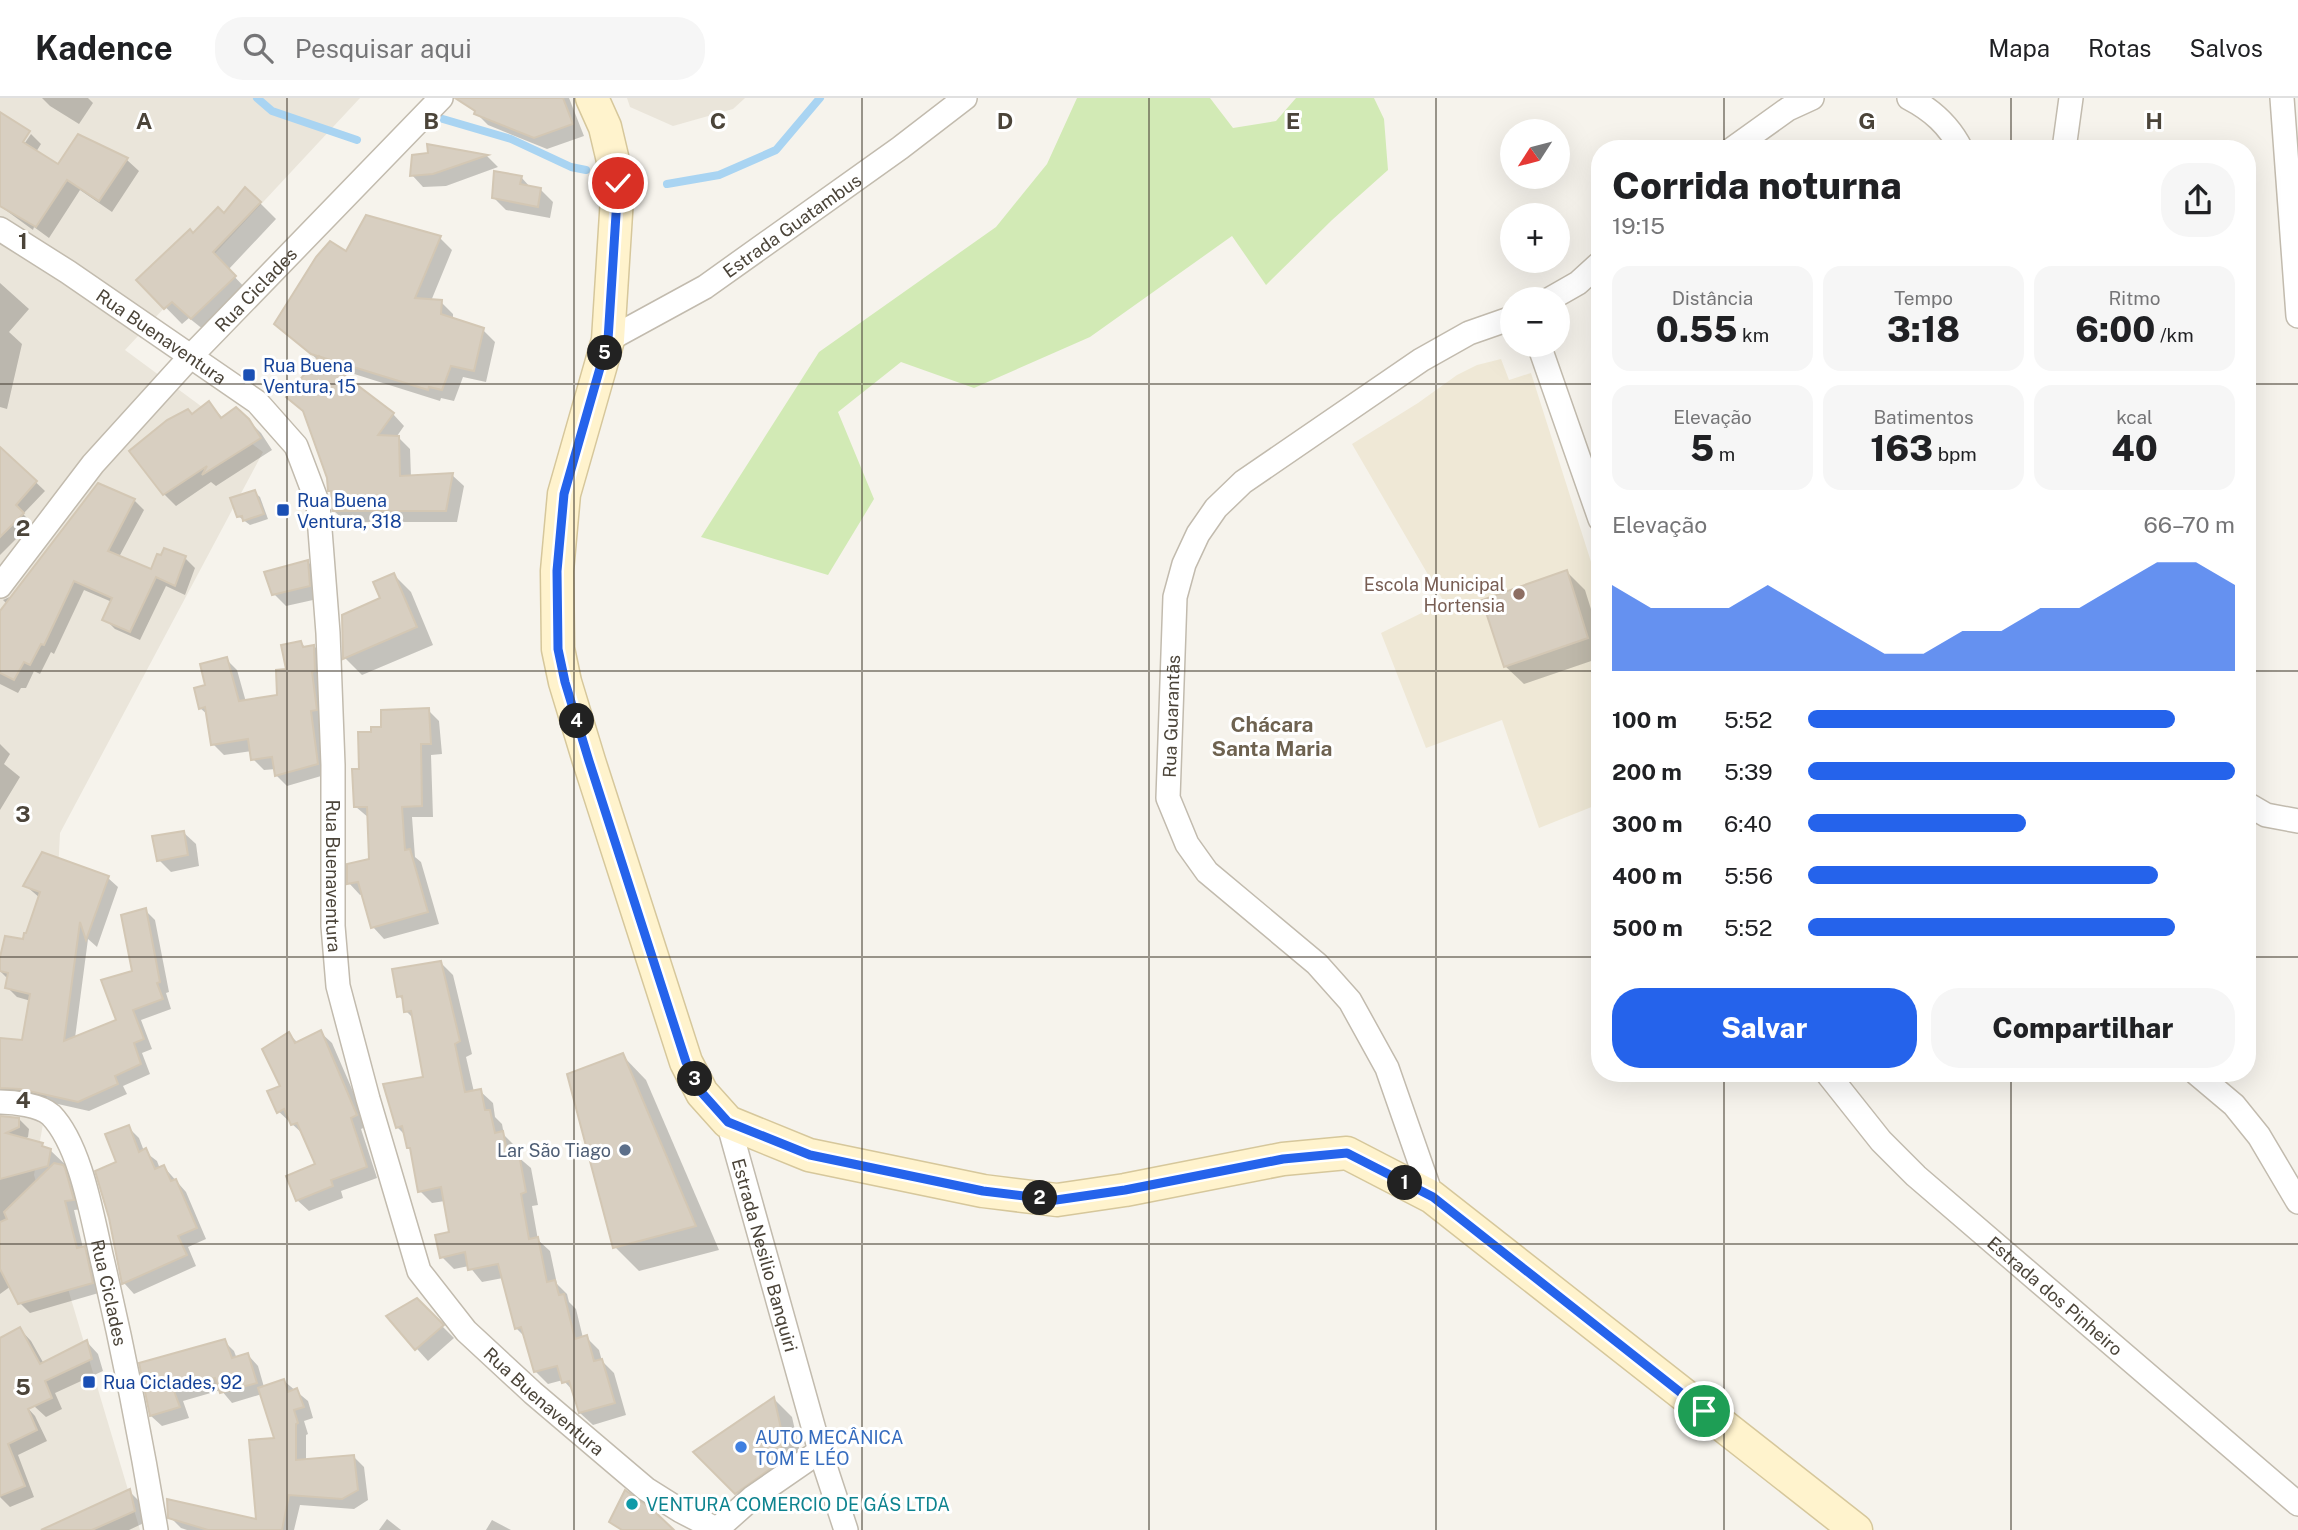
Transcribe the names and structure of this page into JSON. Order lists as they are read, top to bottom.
{
  "streets": {
    "street": [
      "Estrada Guatambus",
      "Rua Ciclades",
      "Rua Buenaventura",
      "Rua Guarantãs",
      "Estrada Nesilio Banquiri",
      "Estrada dos Pinheiro"
    ]
  },
  "crossings": [
    ["Estrada Guatambus", "Estrada Nesilio Banquiri"],
    ["Rua Ciclades", "Rua Buenaventura"]
  ],
  "districts": ["Chácara Santa Maria"],
  "places": {
    "transit": ["Rua Buena Ventura, 15", "Rua Buena Ventura, 318", "Rua Ciclades, 92"],
    "other": [
      "Escola Municipal Hortensia",
      "Lar São Tiago",
      "AUTO MECÂNICA TOM E LÉO",
      "VENTURA COMERCIO DE GÁS LTDA"
    ]
  },
  "north": "bottom left",
  "page": {
    "header": "Kadence",
    "search": "Pesquisar aqui",
    "nav": ["Mapa", "Rotas", "Salvos"],
    "map_buttons": ["+", "−"],
    "heading": ["Corrida noturna", "19:15"],
    "stats": [
      ["Distância", "0.55 km"],
      ["Tempo", "3:18"],
      ["Ritmo", "6:00 /km"],
      ["Elevação", "5 m"],
      ["Batimentos", "163 bpm"],
      ["kcal", "40"]
    ],
    "pins": [
      "5",
      "4",
      "3",
      "1",
      "2"
    ],
    "chart": ["Elevação", "66–70 m"],
    "list": [
      {
        "name": "100 m",
        "note": "5:52"
      },
      {
        "name": "200 m",
        "note": "5:39"
      },
      {
        "name": "300 m",
        "note": "6:40"
      },
      {
        "name": "400 m",
        "note": "5:56"
      },
      {
        "name": "500 m",
        "note": "5:52"
      }
    ],
    "buttons": ["Salvar", "Compartilhar"]
  },
  "grid": {
    "columns": [
      "A",
      "B",
      "C",
      "D",
      "E",
      "G",
      "H"
    ],
    "rows": [
      "1",
      "2",
      "3",
      "4",
      "5"
    ]
  }
}
